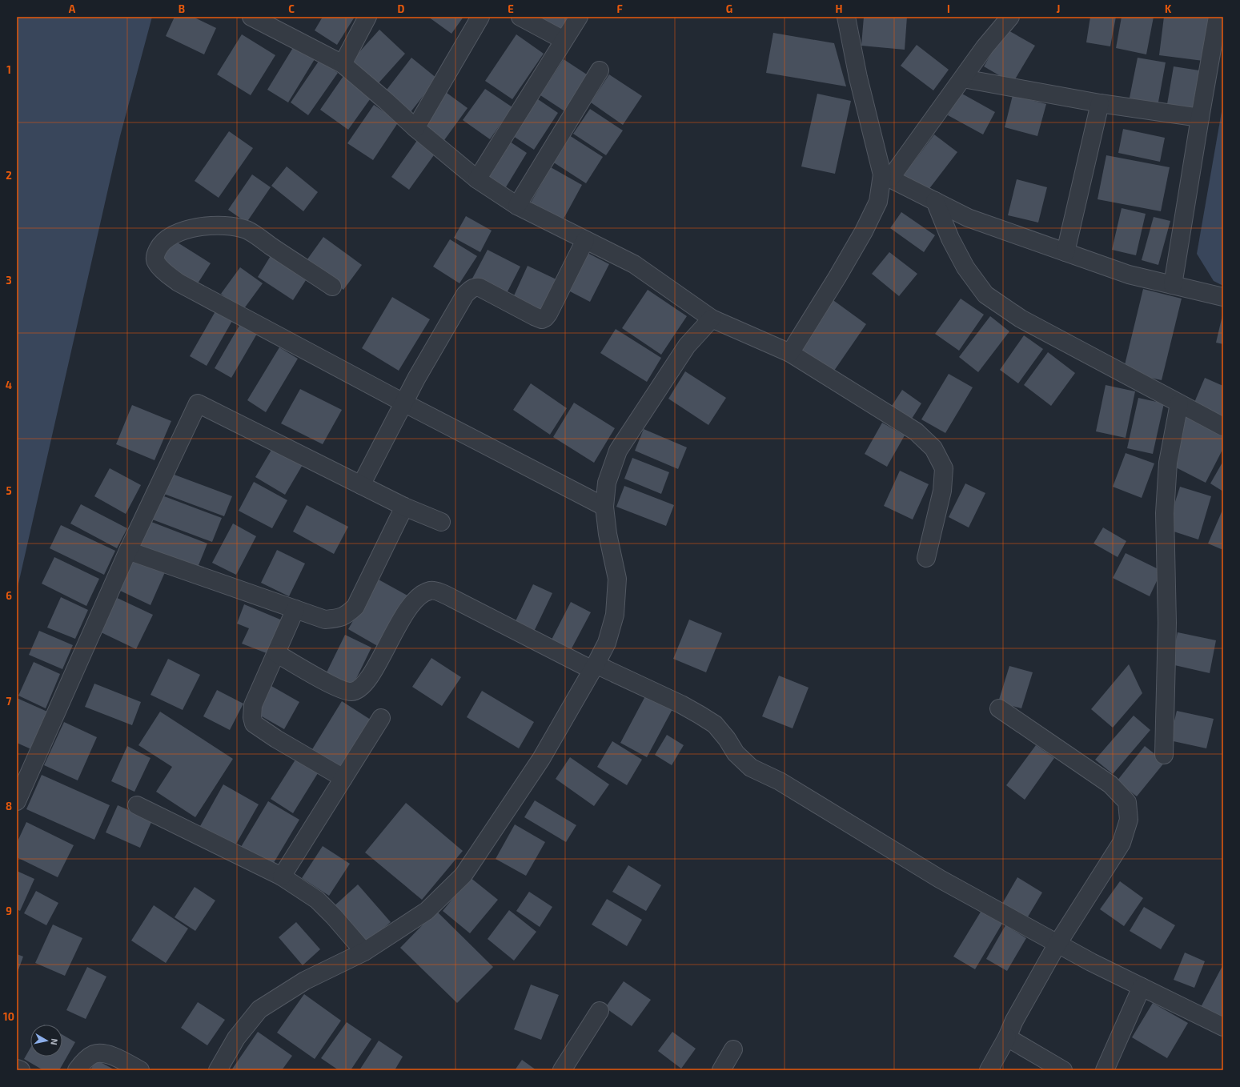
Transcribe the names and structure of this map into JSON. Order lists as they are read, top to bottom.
{
  "north": "right",
  "grid": {
    "columns": [
      "A",
      "B",
      "C",
      "D",
      "E",
      "F",
      "G",
      "H",
      "I",
      "J",
      "K"
    ],
    "rows": [
      "1",
      "2",
      "3",
      "4",
      "5",
      "6",
      "7",
      "8",
      "9",
      "10"
    ]
  }
}
